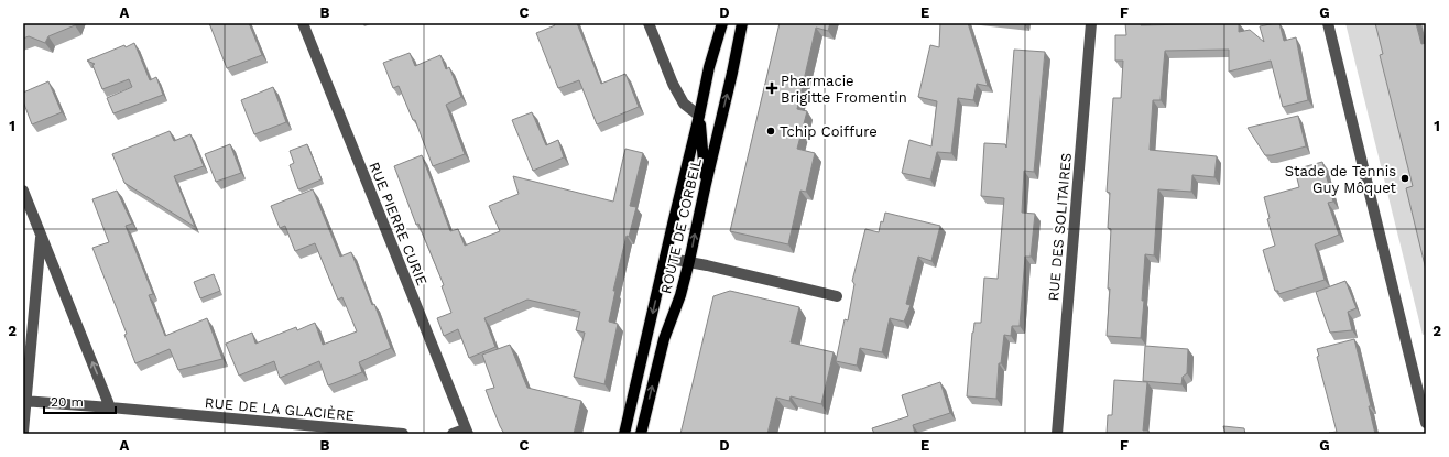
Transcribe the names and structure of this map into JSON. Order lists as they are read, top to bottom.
{
  "streets": {
    "main road": ["ROUTE DE CORBEIL"],
    "street": ["RUE PIERRE CURIE", "RUE DES SOLITAIRES", "RUE DE LA GLACIÈRE"]
  },
  "places": {
    "health": ["Pharmacie Brigitte Fromentin"],
    "other": ["Tchip Coiffure", "Stade de Tennis Guy Môquet"]
  },
  "scale_bar": "20 m",
  "grid": {
    "columns": [
      "A",
      "B",
      "C",
      "D",
      "E",
      "F",
      "G"
    ],
    "rows": ["1", "2"]
  }
}
